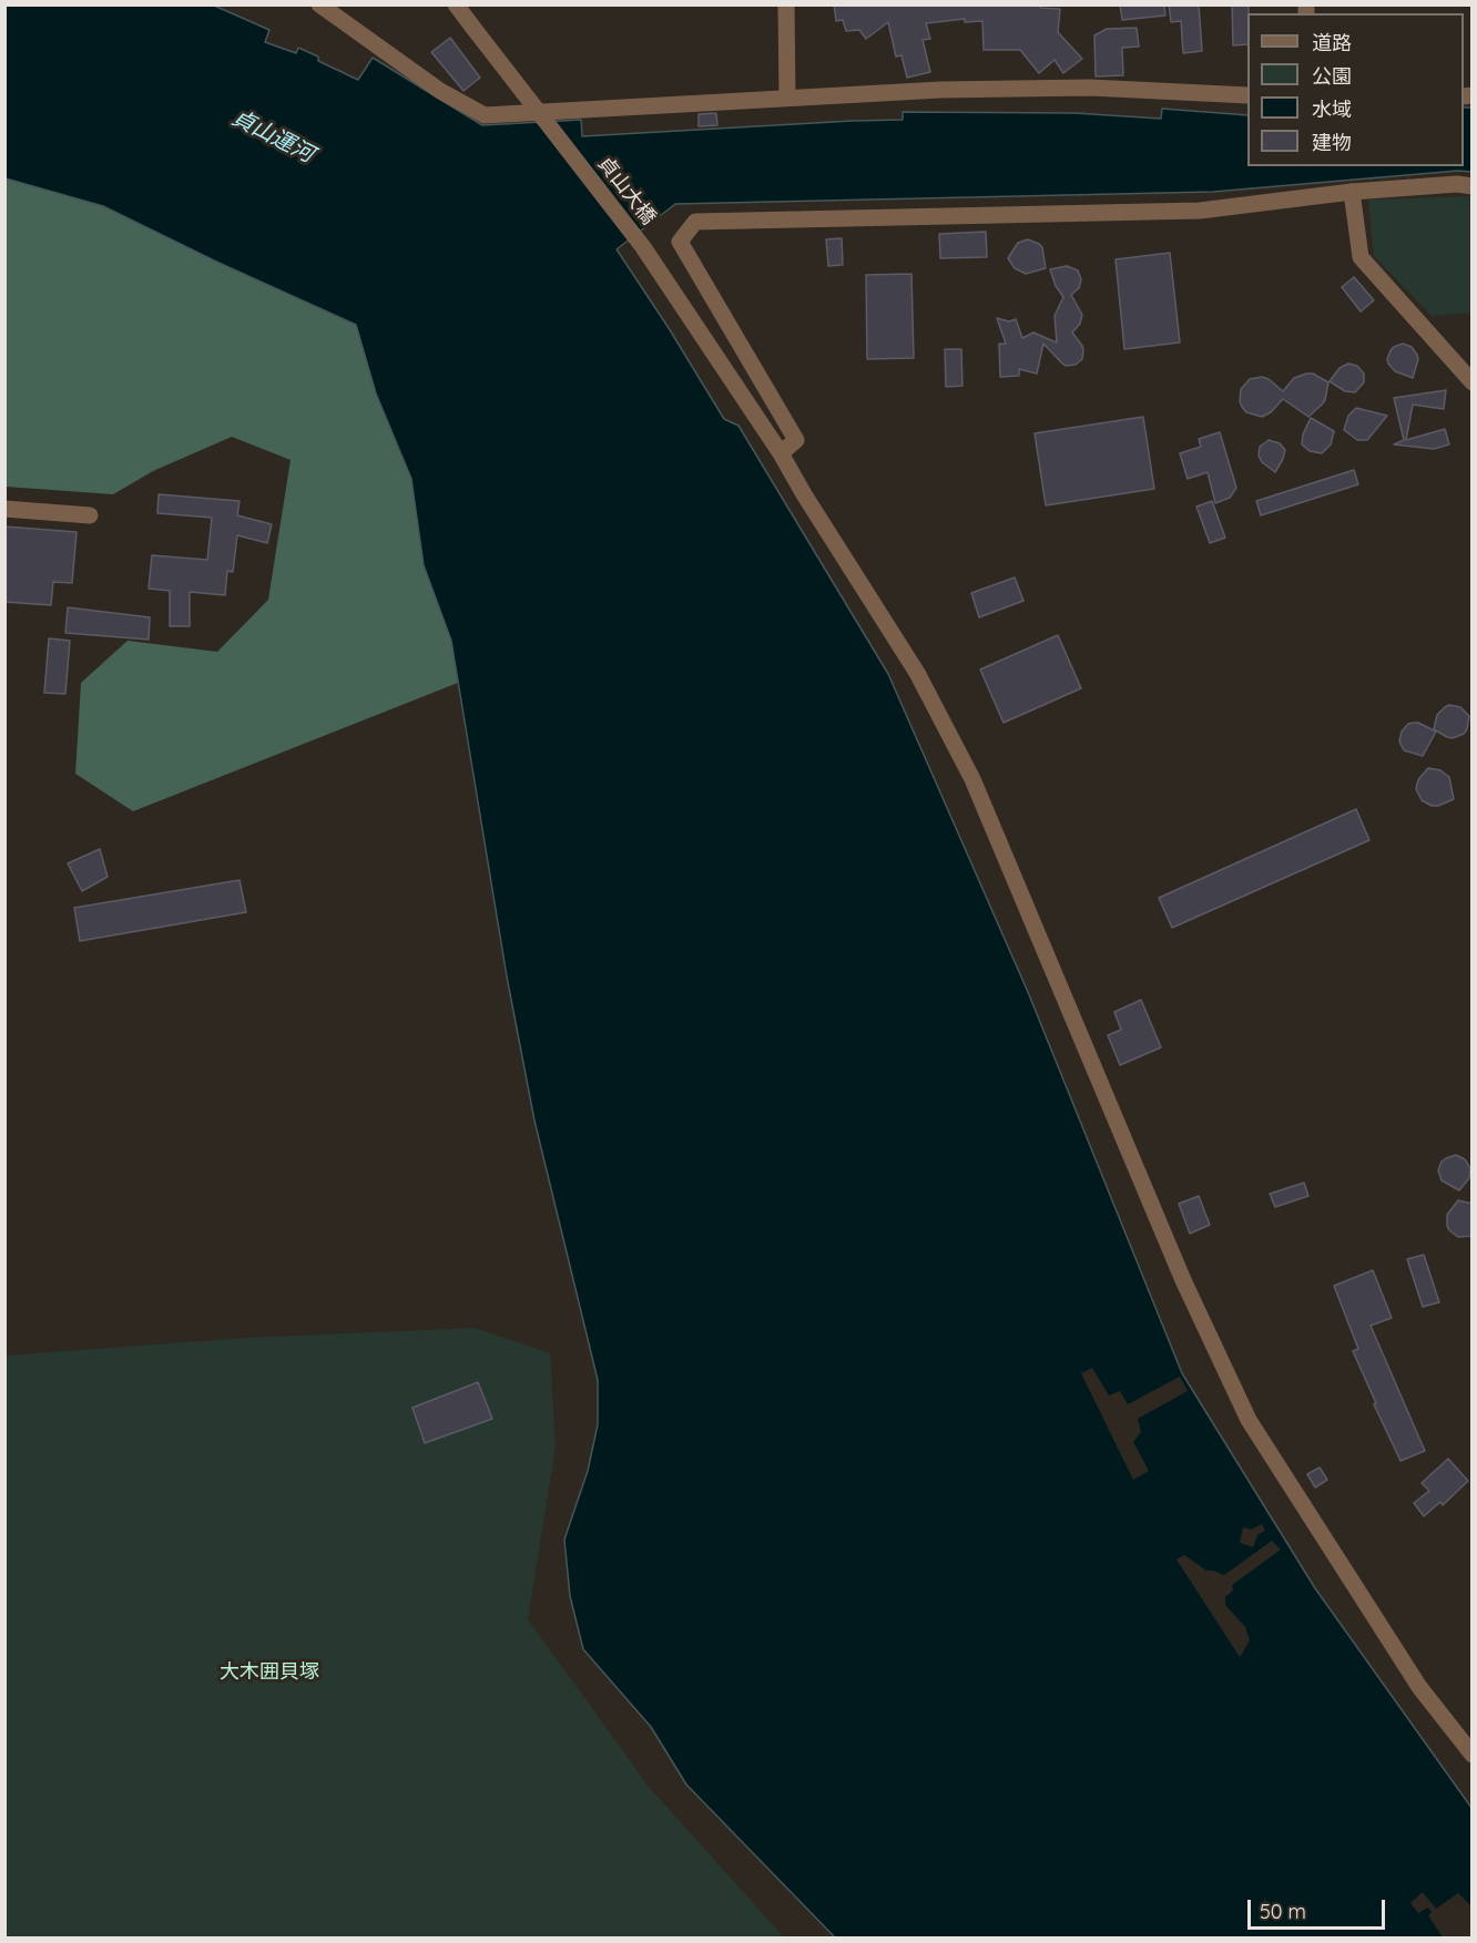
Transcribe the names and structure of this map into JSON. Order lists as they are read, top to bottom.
{
  "streets": {
    "street": ["貞山大橋"]
  },
  "water": ["貞山運河"],
  "parks": ["大木囲貝塚"],
  "legend": [
    "道路",
    "公園",
    "水域",
    "建物"
  ],
  "scale_bar": "50 m"
}
